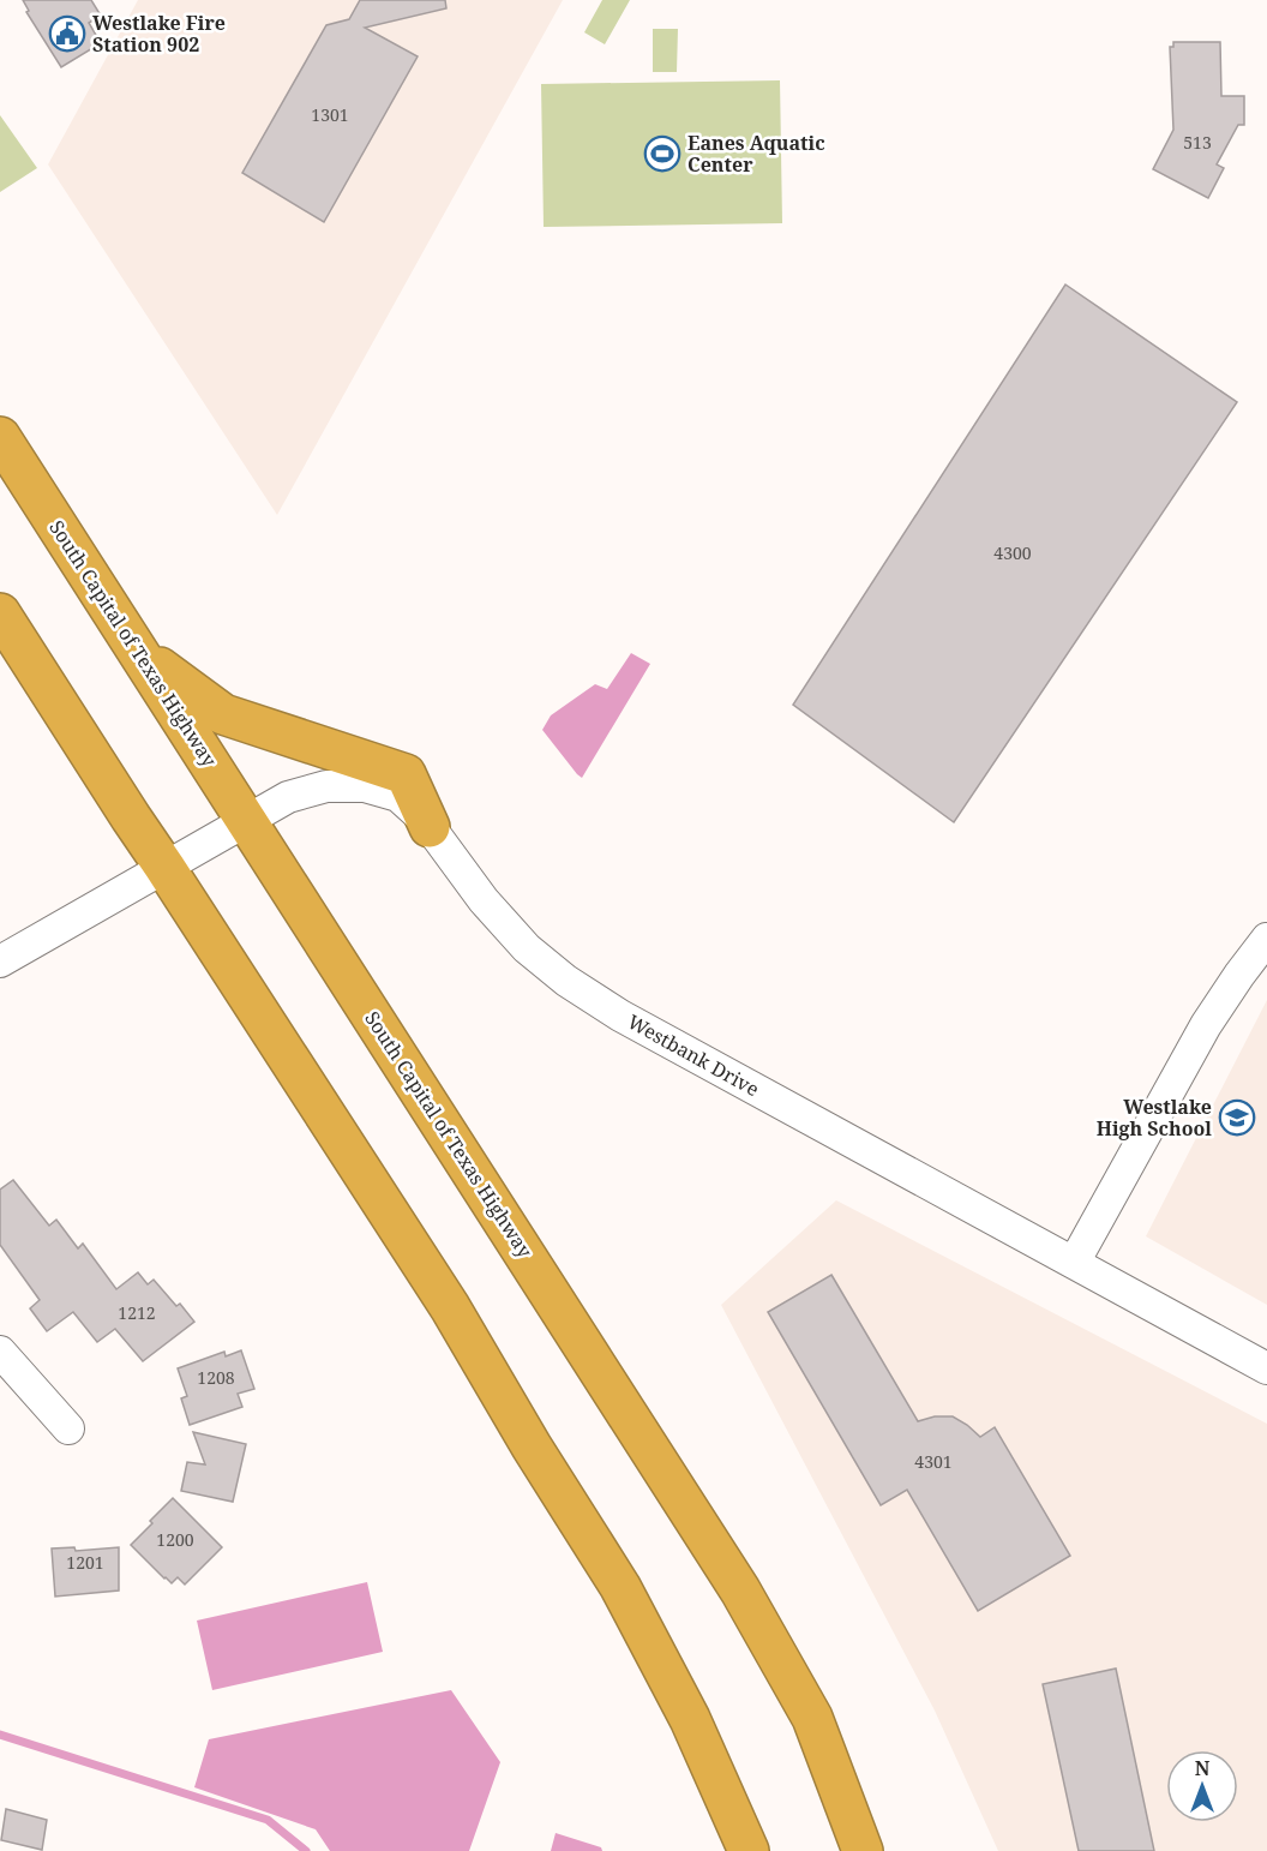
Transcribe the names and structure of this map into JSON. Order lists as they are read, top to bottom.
{
  "streets": {
    "highway": ["South Capital of Texas Highway"],
    "street": ["Westbank Drive"]
  },
  "crossings": [
    ["South Capital of Texas Highway", "Westbank Drive"]
  ],
  "places": {
    "public building": ["Westlake Fire Station 902"],
    "sports": ["Eanes Aquatic Center"],
    "school or university": ["Westlake High School"]
  },
  "house_numbers": [
    "1301",
    "513",
    "4300",
    "1212",
    "1208",
    "4301",
    "1200",
    "1201"
  ],
  "north": "top"
}
